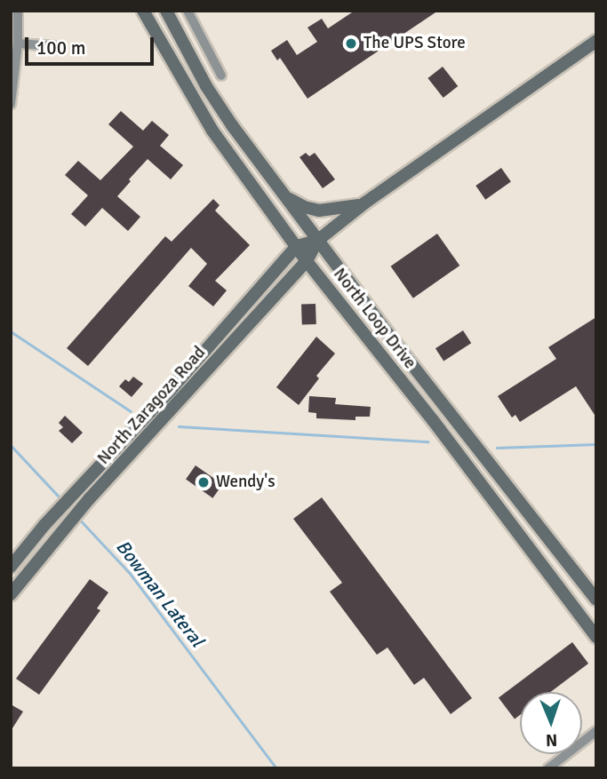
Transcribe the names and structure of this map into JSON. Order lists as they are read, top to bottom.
{
  "streets": {
    "main road": ["North Loop Drive", "North Zaragoza Road"]
  },
  "crossings": [
    ["North Loop Drive", "North Zaragoza Road"]
  ],
  "water": ["Bowman Lateral"],
  "places": ["The UPS Store", "Wendy's"],
  "scale_bar": "100 m",
  "north": "bottom"
}
